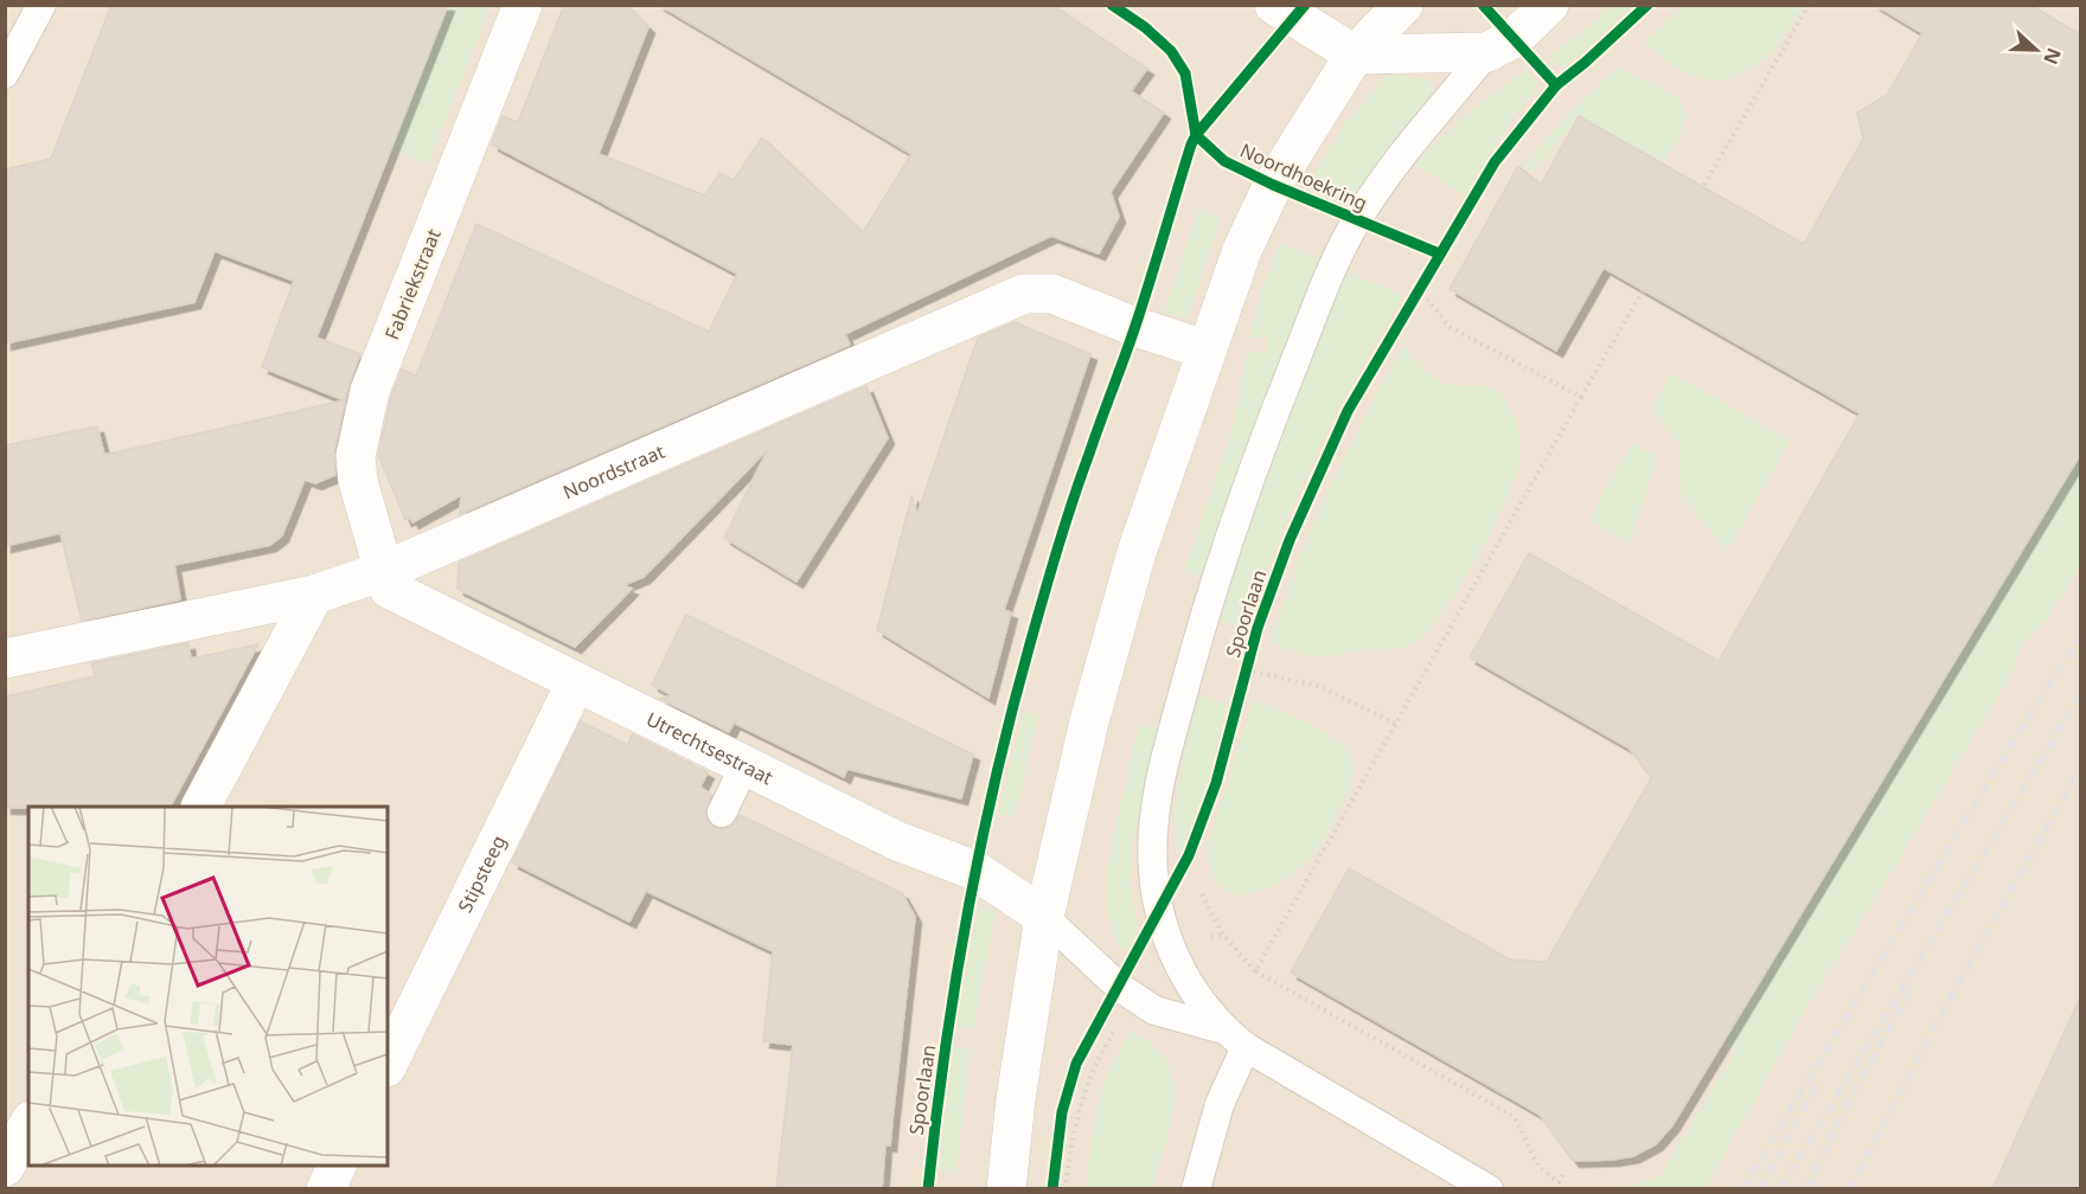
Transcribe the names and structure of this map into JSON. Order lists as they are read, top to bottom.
{
  "streets": {
    "street": [
      "Fabriekstraat",
      "Noordstraat",
      "Utrechtsestraat",
      "Stipsteeg"
    ],
    "lane": ["Spoorlaan"],
    "cycle path": ["Noordhoekring"]
  },
  "crossings": [
    ["Fabriekstraat", "Noordstraat"],
    ["Fabriekstraat", "Utrechtsestraat"],
    ["Noordstraat", "Utrechtsestraat"],
    ["Utrechtsestraat", "Stipsteeg"]
  ],
  "north": "right"
}
